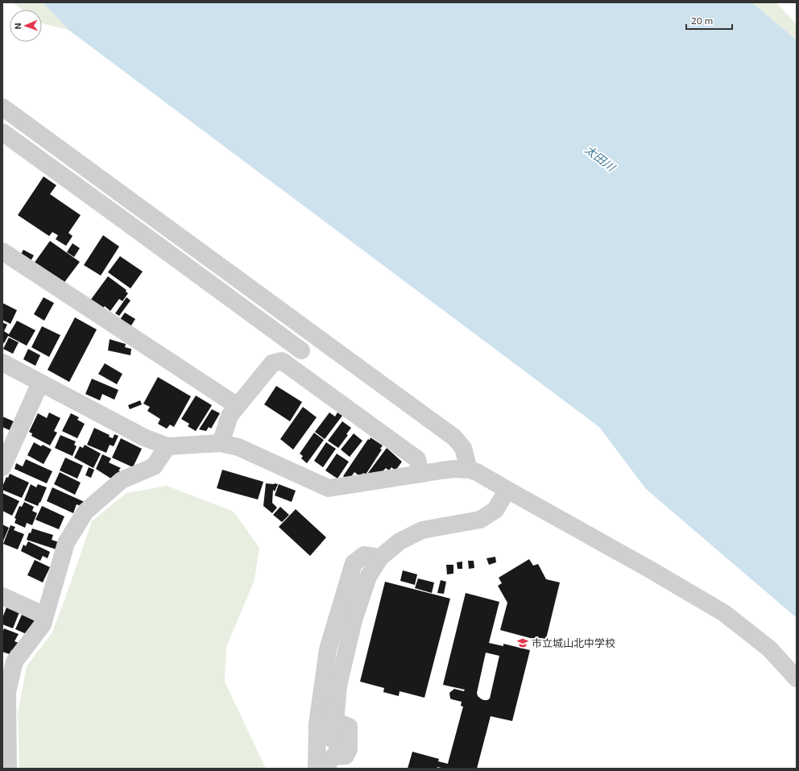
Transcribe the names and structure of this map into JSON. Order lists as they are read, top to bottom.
{
  "water": ["太田川"],
  "places": {
    "school or university": ["市立城山北中学校"]
  },
  "scale_bar": "20 m",
  "north": "left"
}
